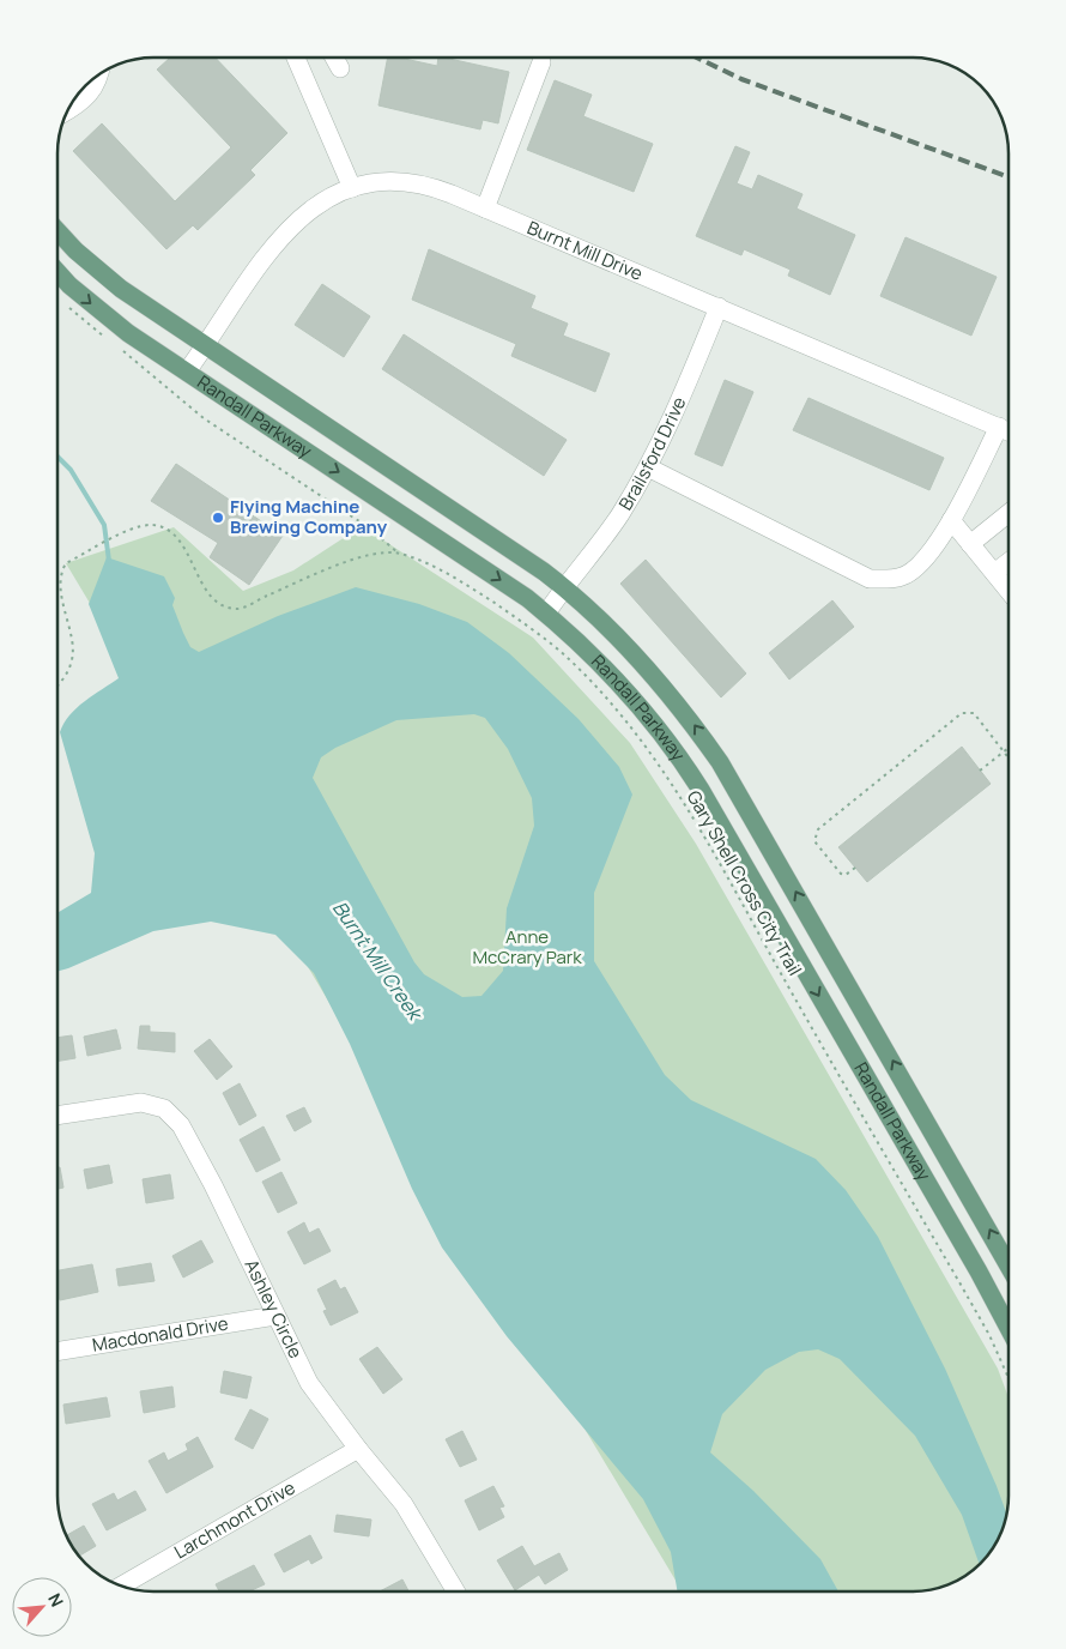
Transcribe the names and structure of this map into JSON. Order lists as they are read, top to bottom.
{
  "streets": {
    "main road": ["Randall Parkway"],
    "street": [
      "Burnt Mill Drive",
      "Brailsford Drive",
      "Ashley Circle",
      "Macdonald Drive",
      "Larchmont Drive"
    ],
    "path": ["Gary Shell Cross City Trail"]
  },
  "crossings": [
    ["Burnt Mill Drive", "Randall Parkway"],
    ["Burnt Mill Drive", "Brailsford Drive"],
    ["Randall Parkway", "Brailsford Drive"],
    ["Ashley Circle", "Macdonald Drive"],
    ["Ashley Circle", "Larchmont Drive"]
  ],
  "water": ["Burnt Mill Creek"],
  "parks": ["Anne McCrary Park"],
  "places": ["Flying Machine Brewing Company"],
  "north": "top right"
}
